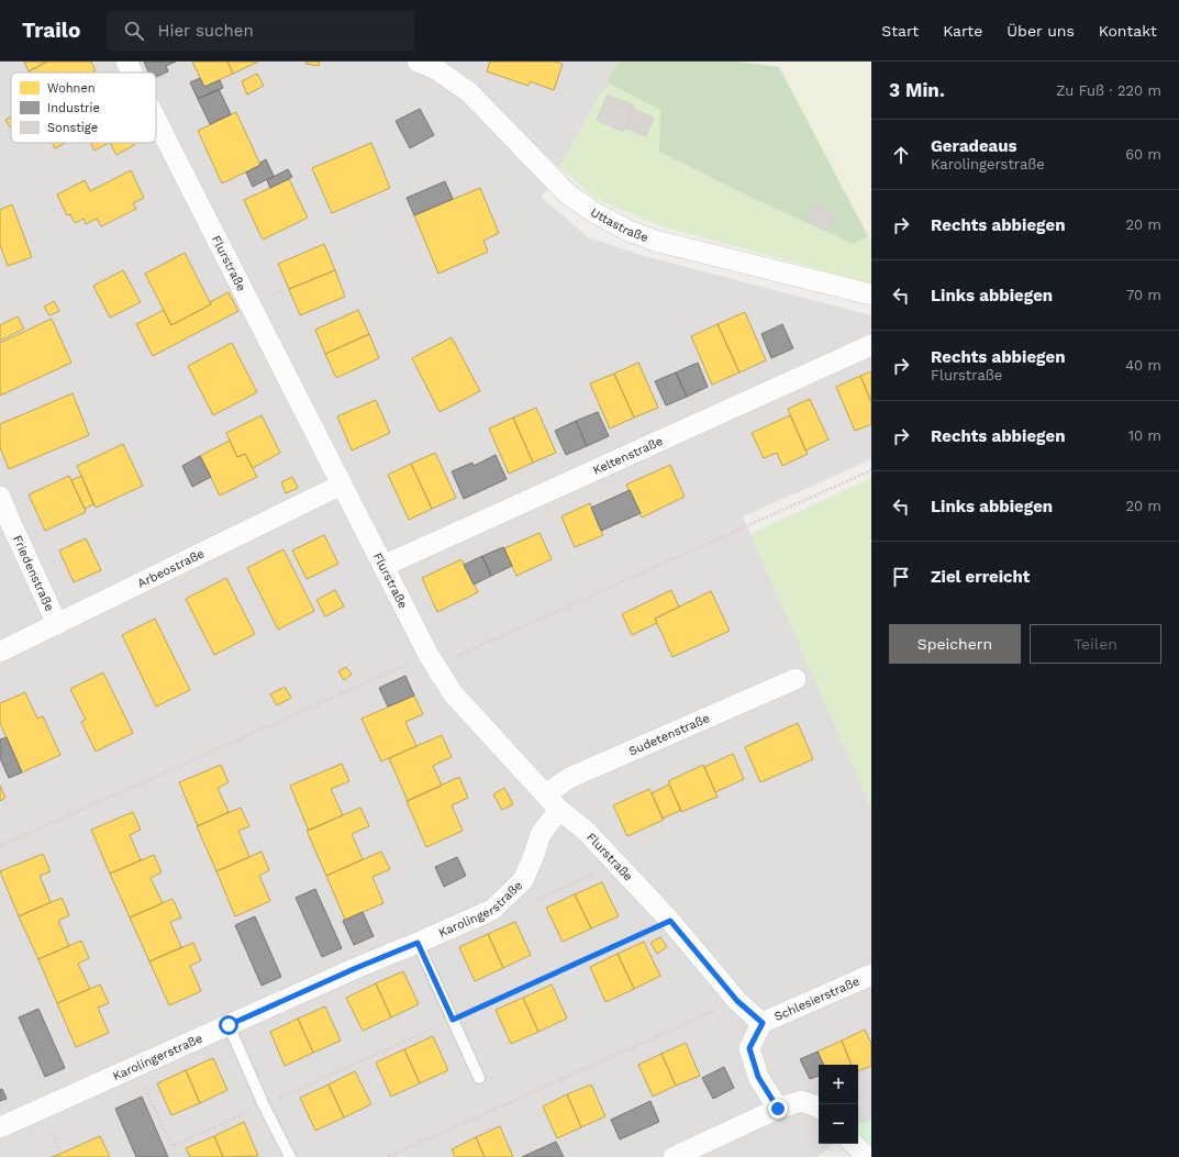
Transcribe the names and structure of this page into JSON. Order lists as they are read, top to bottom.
{
  "streets": {
    "street": [
      "Uttastraße",
      "Flurstraße",
      "Keltenstraße",
      "Arbeostraße",
      "Friedenstraße",
      "Sudetenstraße",
      "Karolingerstraße",
      "Schlesierstraße"
    ]
  },
  "crossings": [
    ["Flurstraße", "Keltenstraße"],
    ["Flurstraße", "Arbeostraße"],
    ["Flurstraße", "Sudetenstraße"],
    ["Flurstraße", "Karolingerstraße"],
    ["Flurstraße", "Schlesierstraße"],
    ["Arbeostraße", "Friedenstraße"]
  ],
  "legend": ["Wohnen", "Industrie", "Sonstige"],
  "page": {
    "header": "Trailo",
    "search": "Hier suchen",
    "nav": [
      "Start",
      "Karte",
      "Über uns",
      "Kontakt"
    ],
    "heading": ["3 Min.", "Zu Fuß · 220 m"],
    "list": [
      ["Geradeaus", "Karolingerstraße", "60 m"],
      ["Rechts abbiegen", "20 m"],
      ["Links abbiegen", "70 m"],
      ["Rechts abbiegen", "Flurstraße", "40 m"],
      ["Rechts abbiegen", "10 m"],
      ["Links abbiegen", "20 m"],
      "Ziel erreicht"
    ],
    "buttons": ["Speichern", "Teilen"],
    "map_buttons": ["+", "−"]
  }
}
